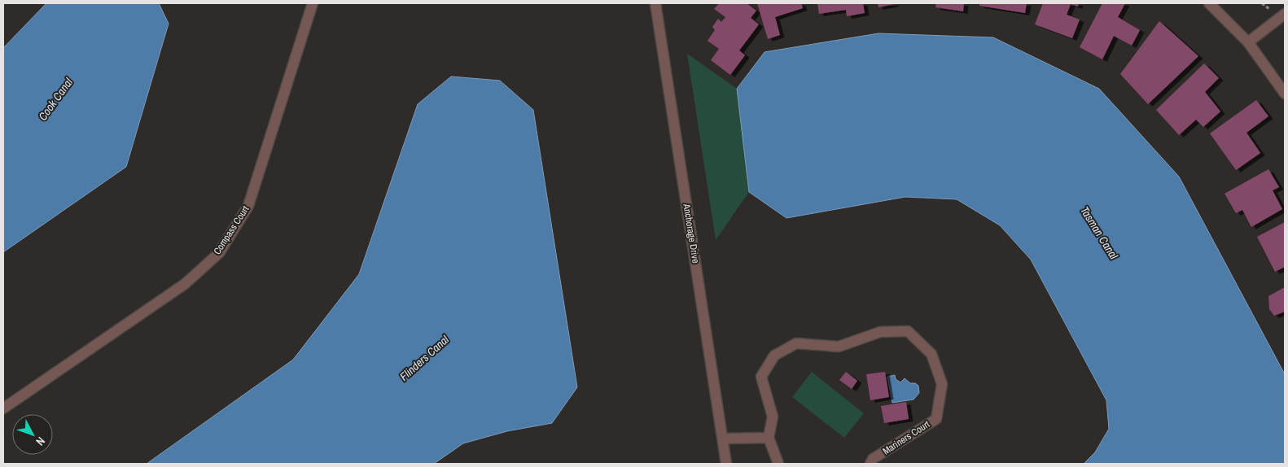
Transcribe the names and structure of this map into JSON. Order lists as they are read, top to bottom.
{
  "streets": {
    "street": ["Compass Court", "Anchorage Drive", "Mariners Court"]
  },
  "water": ["Cook Canal", "Tasman Canal", "Flinders Canal"],
  "north": "bottom right"
}
